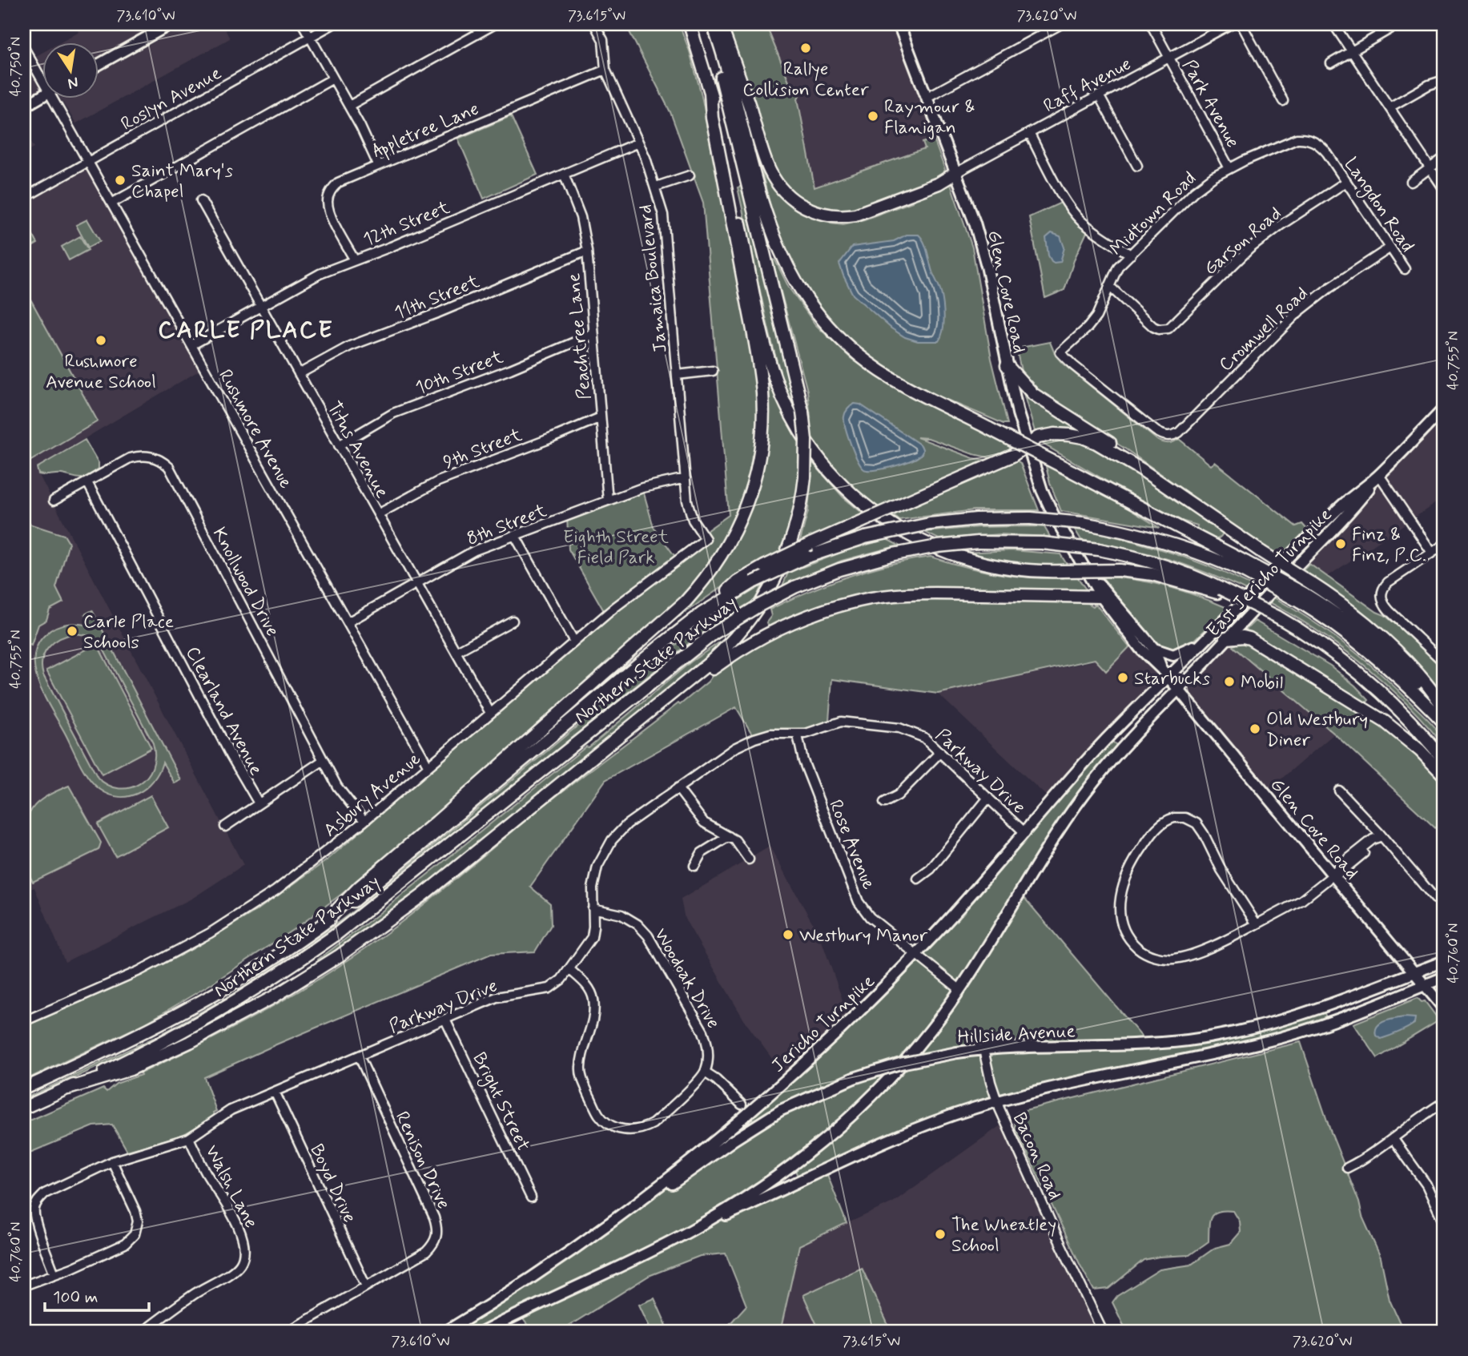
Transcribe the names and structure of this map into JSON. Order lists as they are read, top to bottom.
{
  "streets": {
    "highway": ["Northern State Parkway"],
    "main road": [
      "Glen Cove Road",
      "East Jericho Turnpike",
      "Jericho Turnpike",
      "Hillside Avenue"
    ],
    "street": [
      "Raff Avenue",
      "Roslyn Avenue",
      "Park Avenue",
      "Appletree Lane",
      "Langdon Road",
      "Midtown Road",
      "12th Street",
      "Garson Road",
      "Jamaica Boulevard",
      "11th Street",
      "Cromwell Road",
      "Peachtree Lane",
      "10th Street",
      "Rushmore Avenue",
      "9th Street",
      "Titus Avenue",
      "8th Street",
      "Knollwood Drive",
      "Clearland Avenue",
      "Parkway Drive",
      "Asbury Avenue",
      "Rose Avenue",
      "Woodoak Drive",
      "Bright Street",
      "Bacon Road",
      "Renison Drive",
      "Boyd Drive",
      "Walsh Lane"
    ]
  },
  "crossings": [
    ["Raff Avenue", "Park Avenue"],
    ["Raff Avenue", "Glen Cove Road"],
    ["Roslyn Avenue", "Rushmore Avenue"],
    ["Park Avenue", "Midtown Road"],
    ["Appletree Lane", "12th Street"],
    ["Appletree Lane", "Jamaica Boulevard"],
    ["Langdon Road", "Midtown Road"],
    ["Langdon Road", "Garson Road"],
    ["Langdon Road", "Cromwell Road"],
    ["Midtown Road", "Garson Road"],
    ["Midtown Road", "Cromwell Road"],
    ["12th Street", "Jamaica Boulevard"],
    ["12th Street", "Peachtree Lane"],
    ["12th Street", "Rushmore Avenue"],
    ["12th Street", "Titus Avenue"],
    ["Jamaica Boulevard", "8th Street"],
    ["Jamaica Boulevard", "Asbury Avenue"],
    ["Glen Cove Road", "East Jericho Turnpike"],
    ["Glen Cove Road", "Jericho Turnpike"],
    ["Glen Cove Road", "Hillside Avenue"],
    ["11th Street", "Peachtree Lane"],
    ["11th Street", "Titus Avenue"],
    ["Peachtree Lane", "10th Street"],
    ["Peachtree Lane", "9th Street"],
    ["Peachtree Lane", "8th Street"],
    ["10th Street", "Titus Avenue"],
    ["Rushmore Avenue", "8th Street"],
    ["Rushmore Avenue", "Asbury Avenue"],
    ["9th Street", "Titus Avenue"],
    ["Titus Avenue", "8th Street"],
    ["Titus Avenue", "Asbury Avenue"],
    ["East Jericho Turnpike", "Jericho Turnpike"],
    ["Knollwood Drive", "Clearland Avenue"],
    ["Knollwood Drive", "Asbury Avenue"],
    ["Parkway Drive", "Rose Avenue"],
    ["Parkway Drive", "Woodoak Drive"],
    ["Parkway Drive", "Jericho Turnpike"],
    ["Parkway Drive", "Bright Street"],
    ["Parkway Drive", "Renison Drive"],
    ["Parkway Drive", "Boyd Drive"],
    ["Parkway Drive", "Walsh Lane"],
    ["Rose Avenue", "Jericho Turnpike"],
    ["Jericho Turnpike", "Hillside Avenue"],
    ["Hillside Avenue", "Bacon Road"],
    ["Renison Drive", "Boyd Drive"]
  ],
  "districts": ["CARLE PLACE"],
  "parks": ["Eighth Street Field Park"],
  "places": [
    "Rallye Collision Center",
    "Raymour & Flanigan",
    "Saint Mary's Chapel",
    "Rushmore Avenue School",
    "Finz & Finz, P.C.",
    "Carle Place Schools",
    "Starbucks",
    "Mobil",
    "Old Westbury Diner",
    "Westbury Manor",
    "The Wheatley School"
  ],
  "scale_bar": "100 m",
  "north": "bottom",
  "coordinates": [
    "73.610°W",
    "73.615°W",
    "73.620°W",
    "40.750°N",
    "40.755°N",
    "40.760°N"
  ]
}
